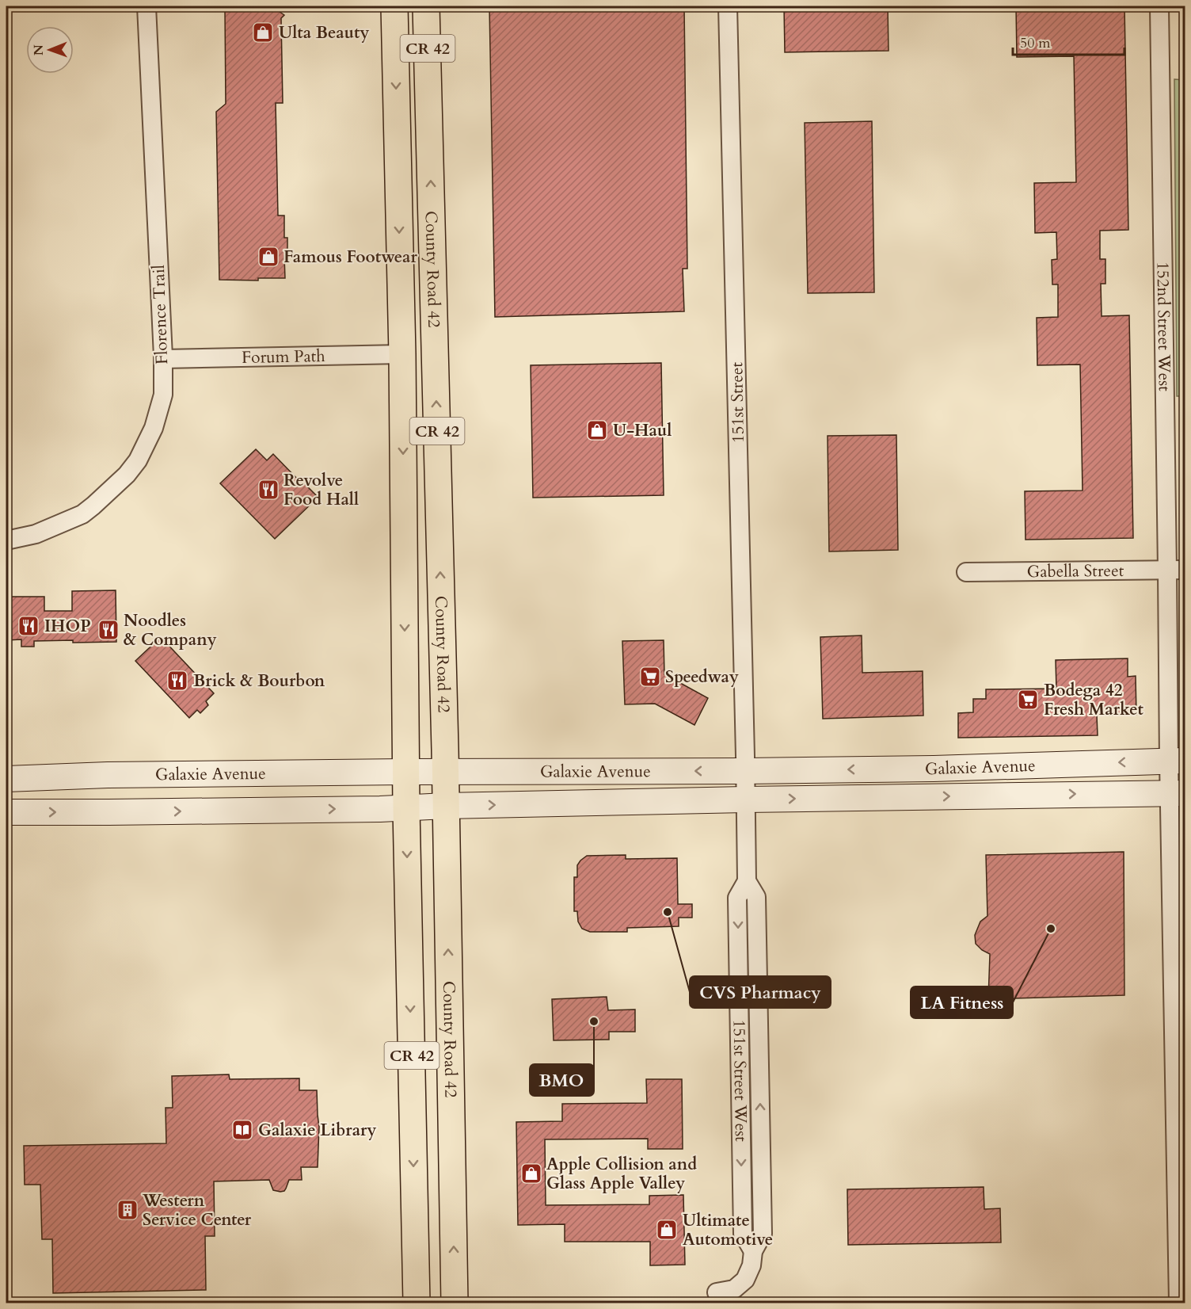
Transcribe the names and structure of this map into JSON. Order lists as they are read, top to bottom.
{
  "streets": {
    "highway": ["CR 42", "County Road 42"],
    "street": [
      "Florence Trail",
      "152nd Street West",
      "Forum Path",
      "151st Street",
      "Gabella Street",
      "Galaxie Avenue",
      "151st Street West"
    ]
  },
  "crossings": [
    ["County Road 42", "Forum Path"],
    ["County Road 42", "Galaxie Avenue"],
    ["Florence Trail", "Forum Path"],
    ["152nd Street West", "Gabella Street"],
    ["152nd Street West", "Galaxie Avenue"],
    ["151st Street", "Galaxie Avenue"],
    ["151st Street", "151st Street West"],
    ["Galaxie Avenue", "151st Street West"]
  ],
  "places": {
    "shop": [
      "Ulta Beauty",
      "Famous Footwear",
      "U-Haul",
      "Apple Collision and Glass Apple Valley",
      "Ultimate Automotive"
    ],
    "restaurant": [
      "Revolve Food Hall",
      "IHOP",
      "Noodles & Company",
      "Brick & Bourbon"
    ],
    "supermarket": ["Speedway", "Bodega 42 Fresh Market"],
    "other": ["CVS Pharmacy", "LA Fitness", "BMO"],
    "library": ["Galaxie Library"],
    "building": ["Western Service Center"]
  },
  "scale_bar": "50 m",
  "north": "left"
}
